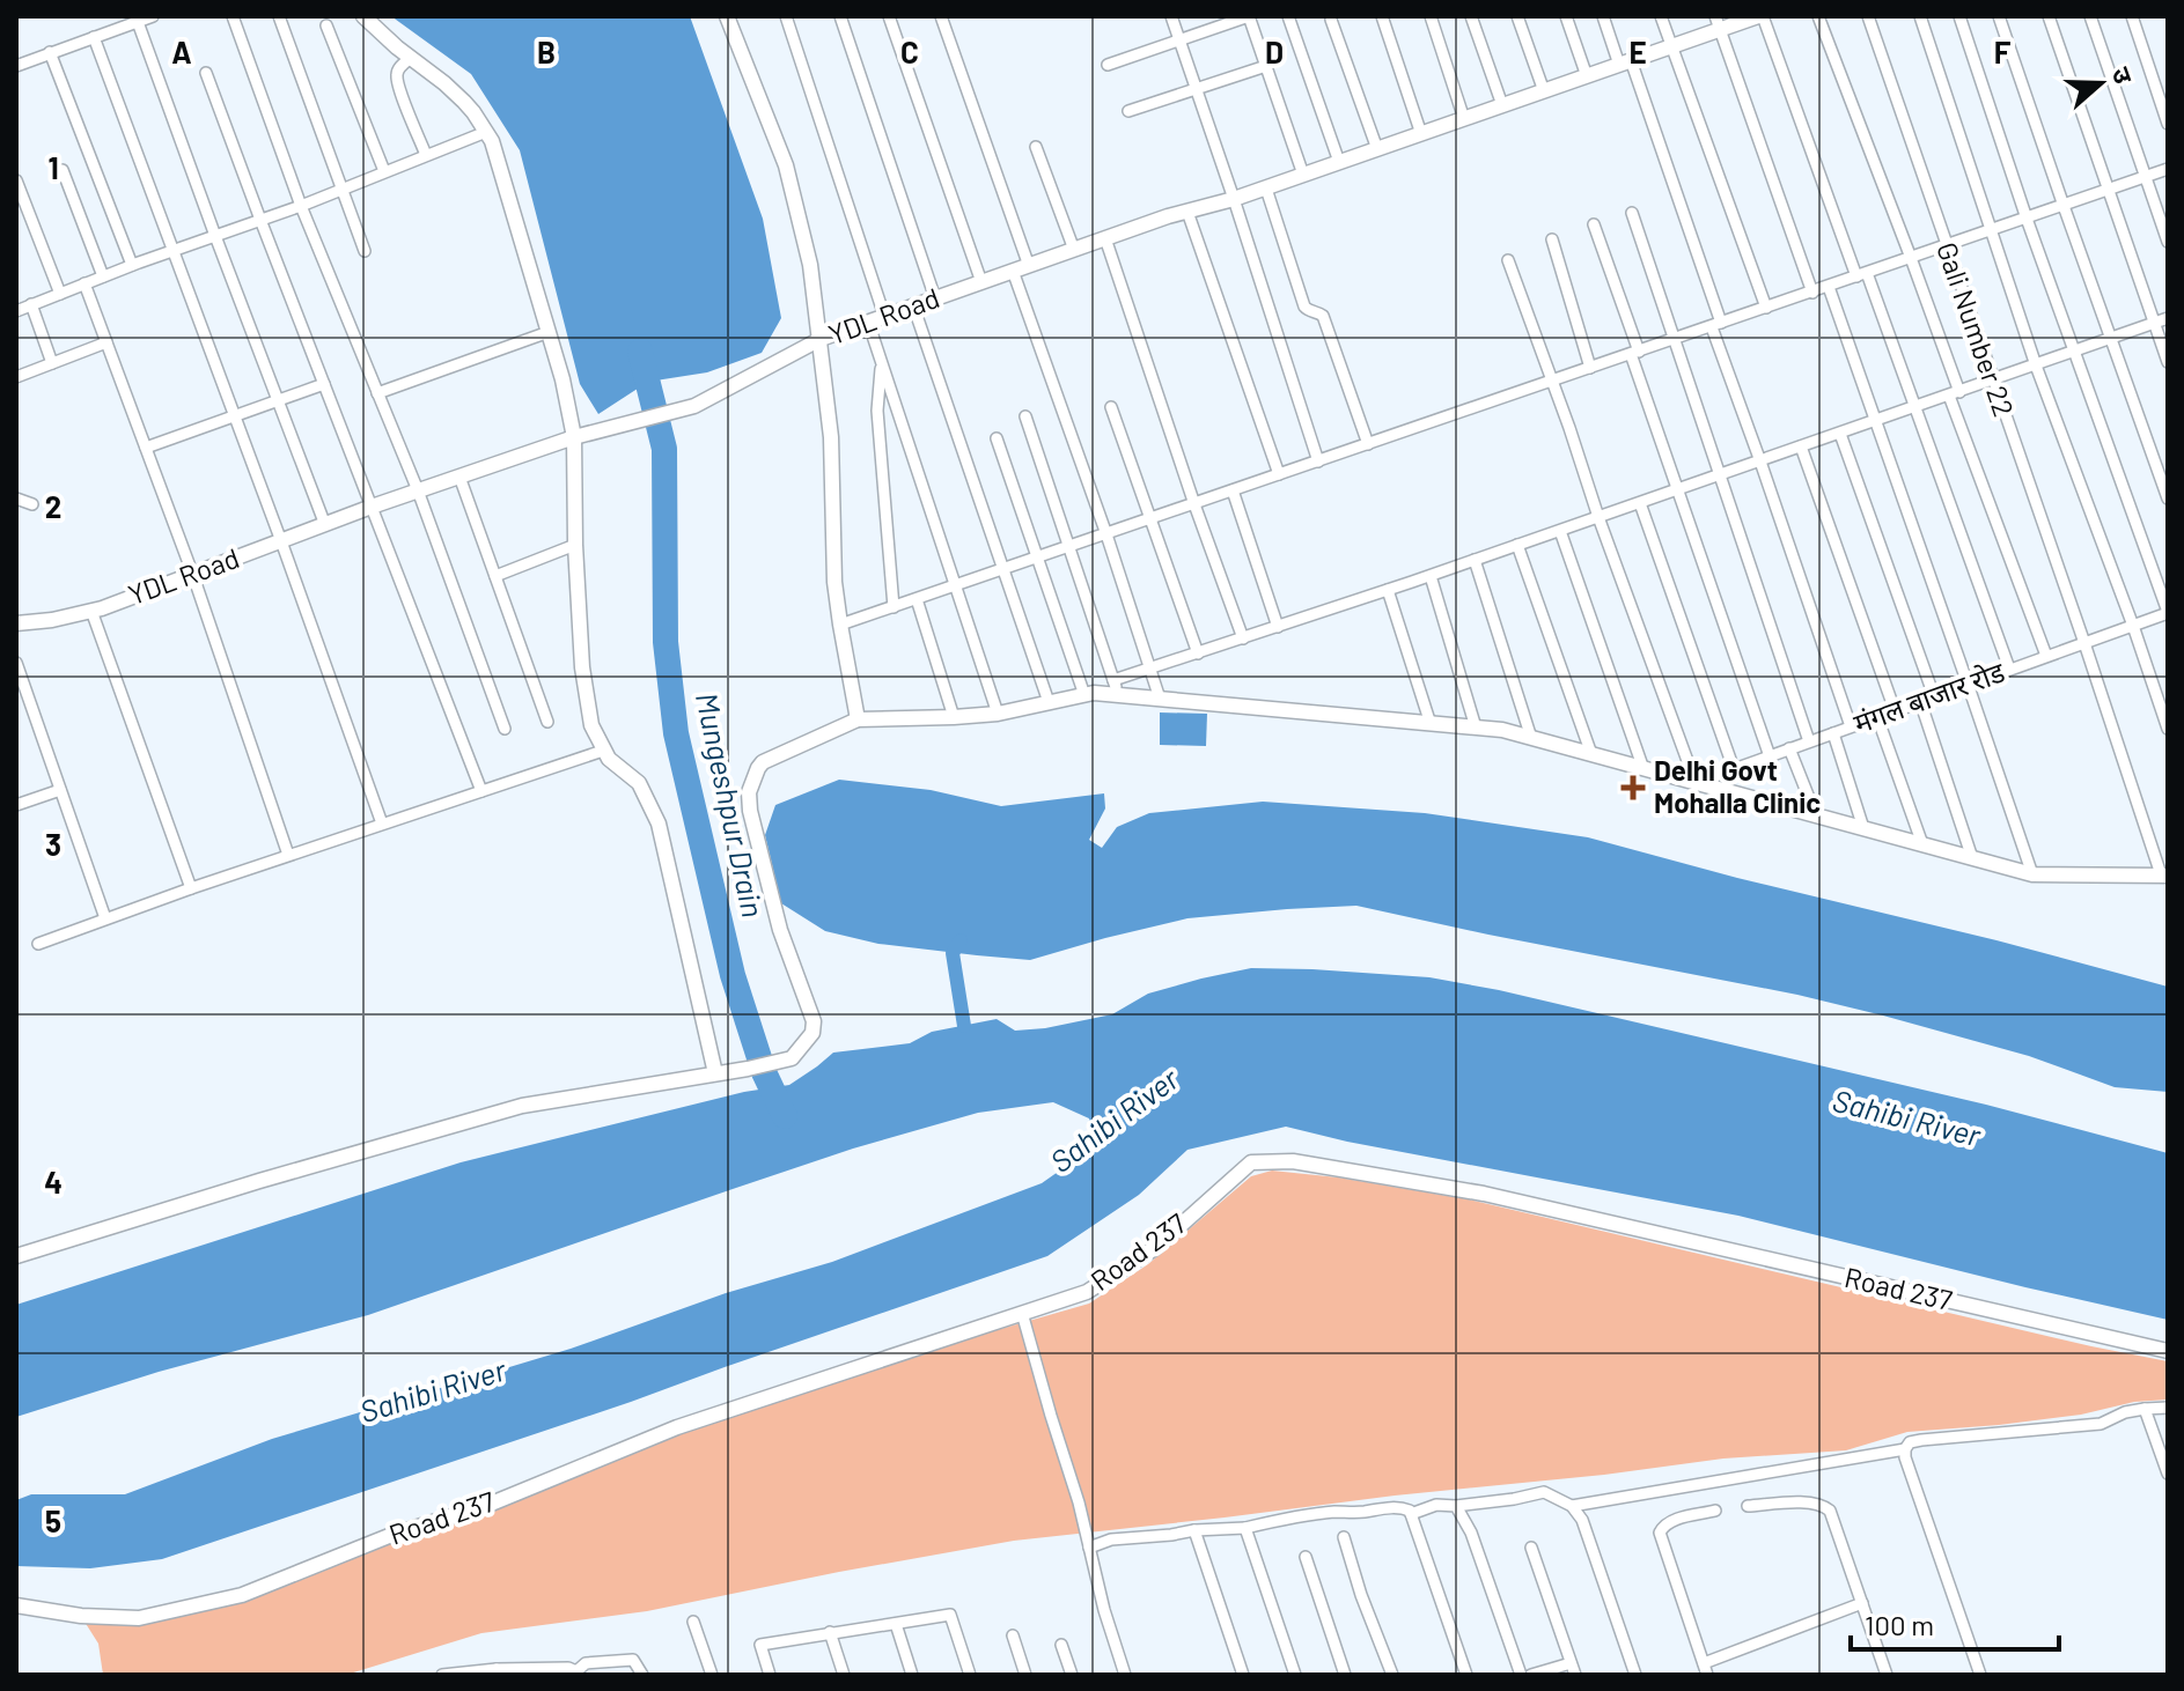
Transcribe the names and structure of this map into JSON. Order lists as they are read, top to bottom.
{
  "streets": {
    "street": [
      "YDL Road",
      "Gali Number 22",
      "मंगल बाजार रोड",
      "Road 237"
    ]
  },
  "crossings": [
    ["Gali Number 22", "मंगल बाजार रोड"]
  ],
  "water": ["Mungeshpur Drain", "Sahibi River"],
  "places": {
    "health": ["Delhi Govt Mohalla Clinic"]
  },
  "scale_bar": "100 m",
  "north": "right",
  "grid": {
    "columns": [
      "A",
      "B",
      "C",
      "D",
      "E",
      "F"
    ],
    "rows": [
      "1",
      "2",
      "3",
      "4",
      "5"
    ]
  }
}
